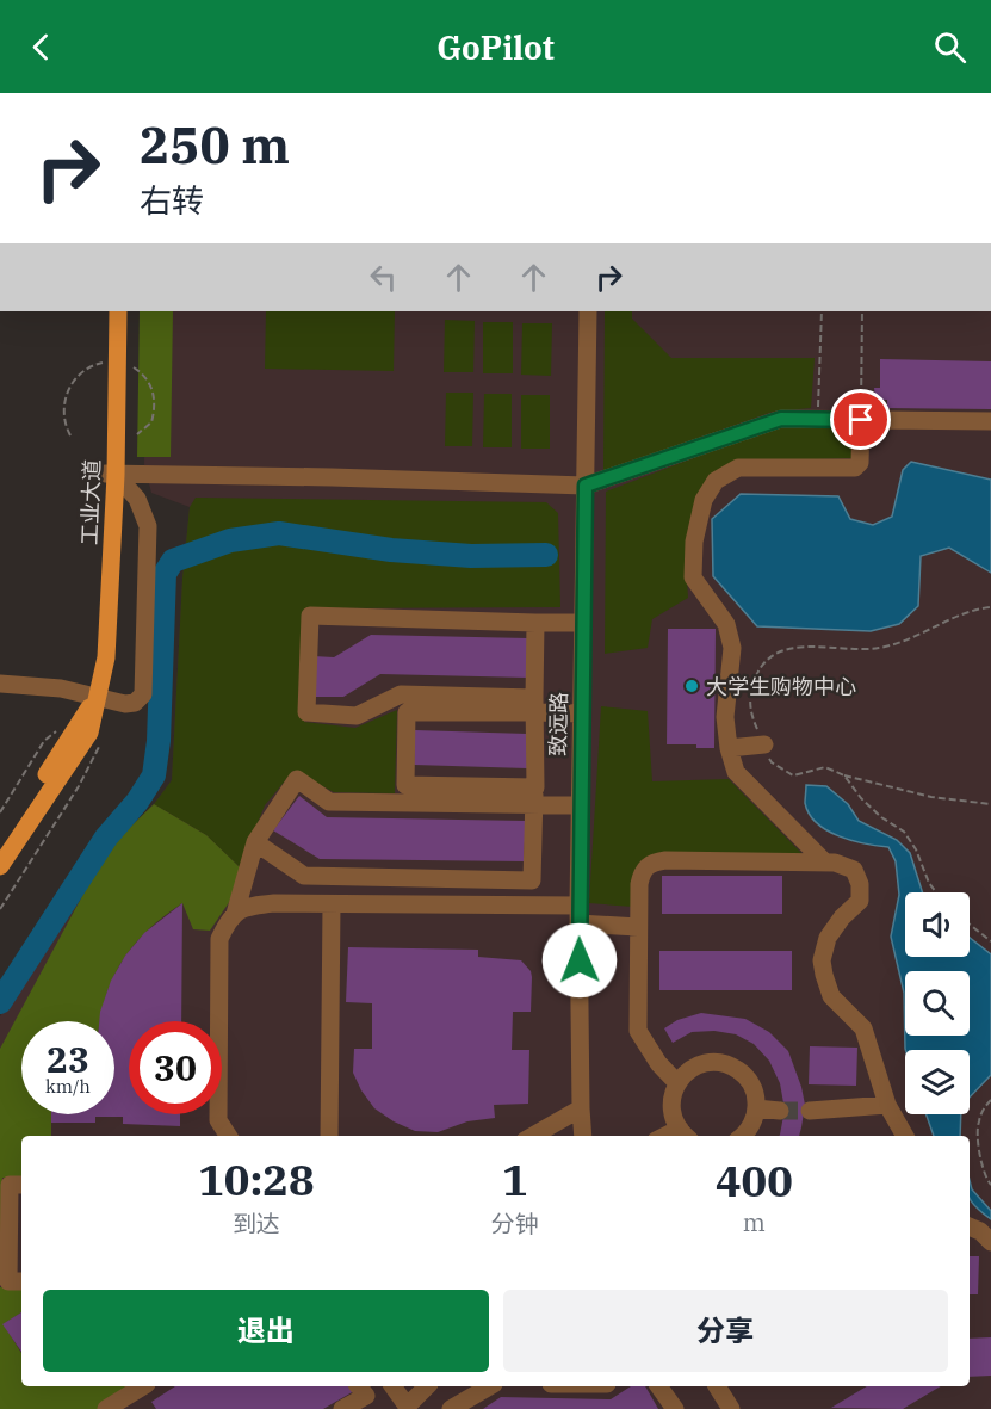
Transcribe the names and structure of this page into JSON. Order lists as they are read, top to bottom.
{
  "streets": {
    "main road": ["工业大道"],
    "street": ["致远路"]
  },
  "places": ["大学生购物中心"],
  "page": {
    "header": "GoPilot",
    "turn": ["250 m", "右转"],
    "speed": "23 km/h",
    "limit": "30",
    "eta": [
      "10:28",
      "到达",
      "1",
      "分钟",
      "400",
      "m"
    ],
    "buttons": ["退出", "分享"]
  }
}
